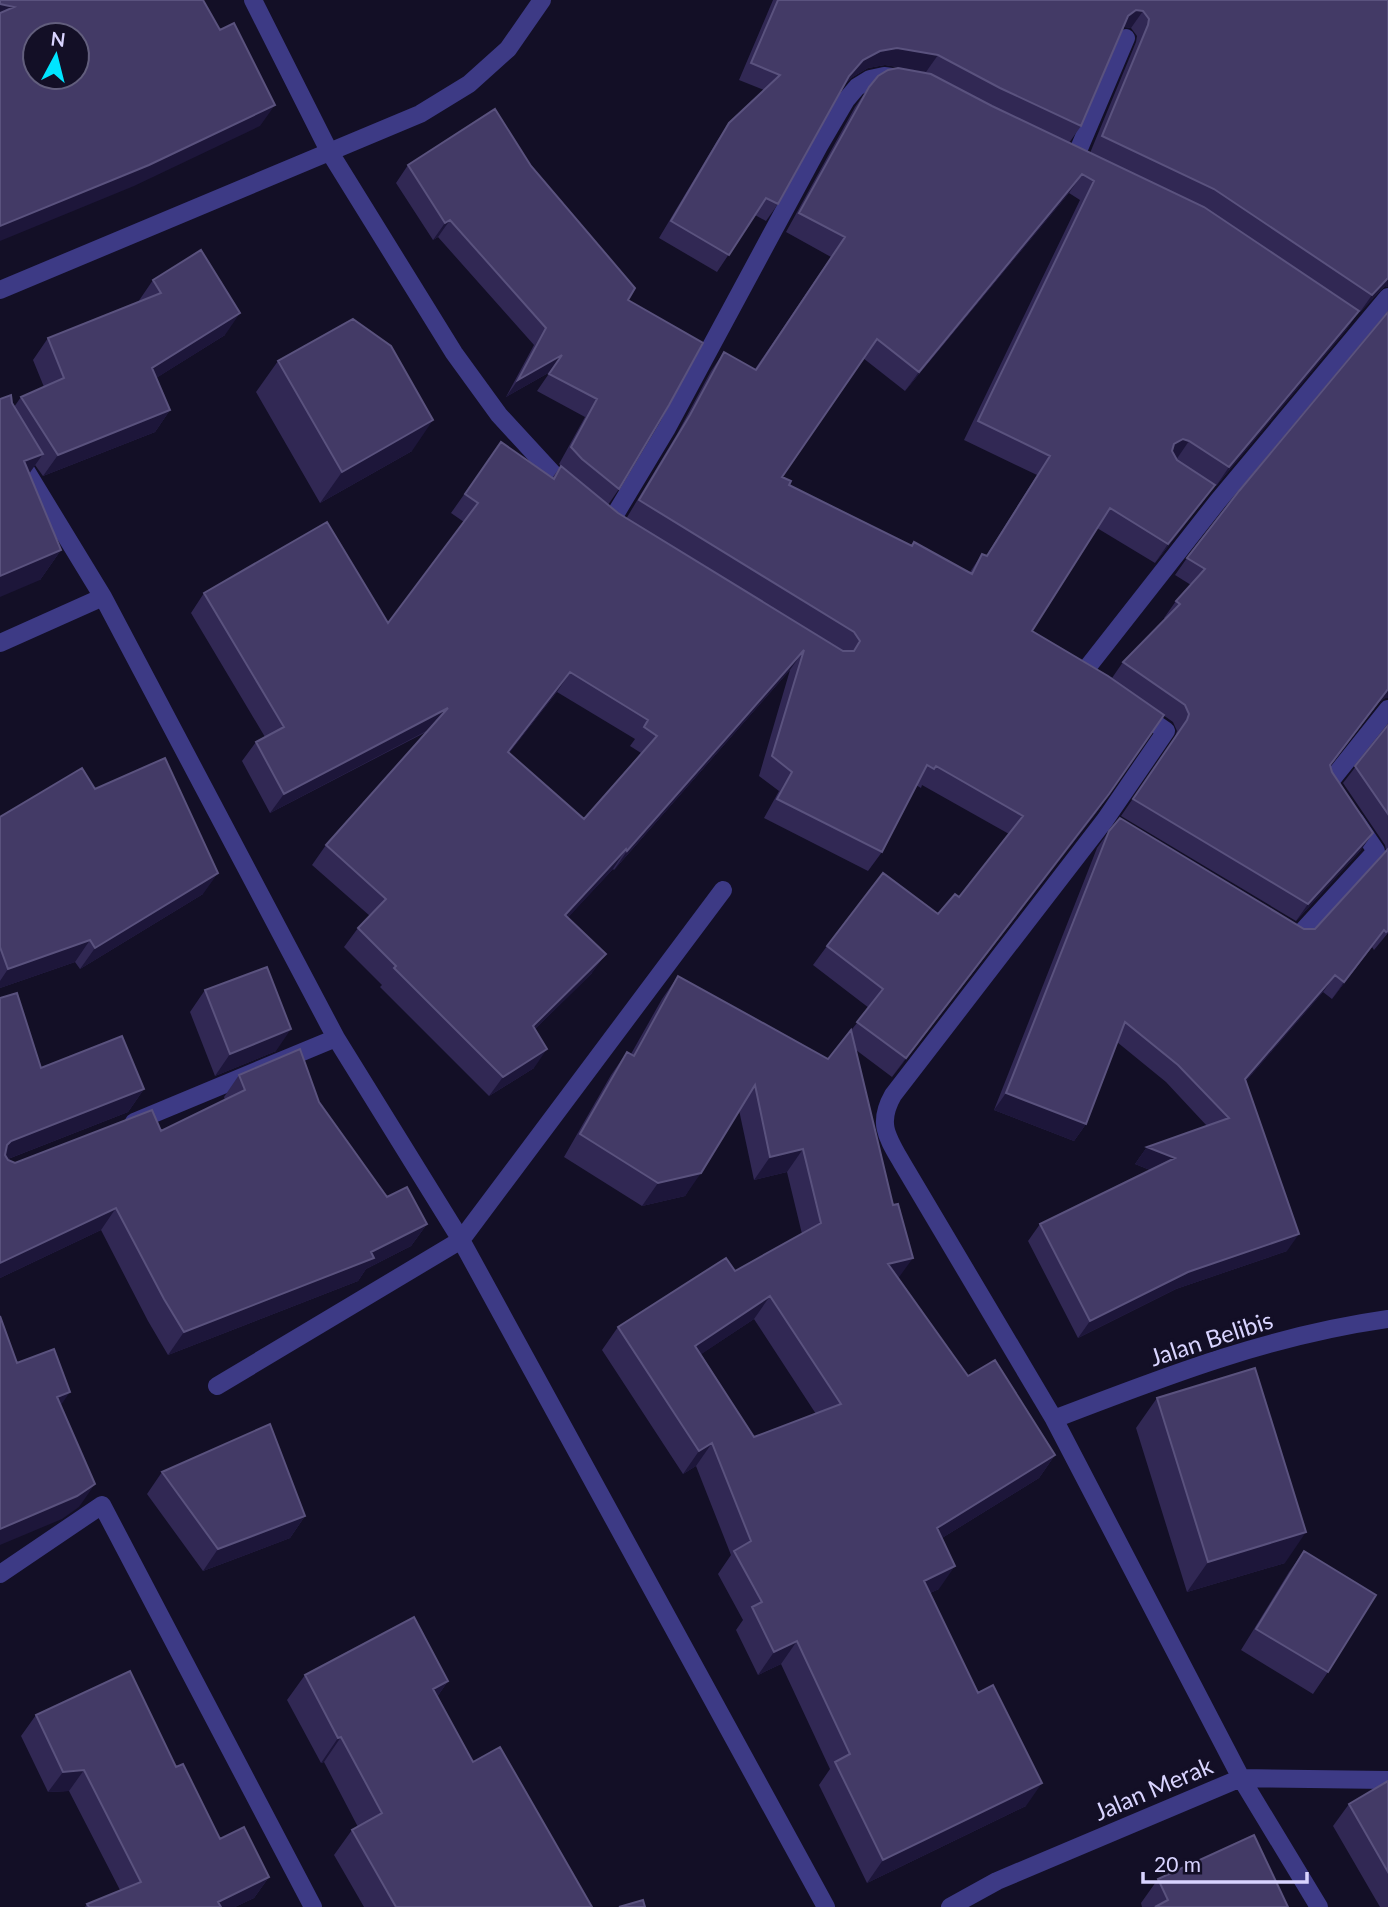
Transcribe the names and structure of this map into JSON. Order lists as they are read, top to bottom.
{
  "streets": {
    "street": ["Jalan Belibis", "Jalan Merak"]
  },
  "scale_bar": "20 m",
  "north": "top"
}
